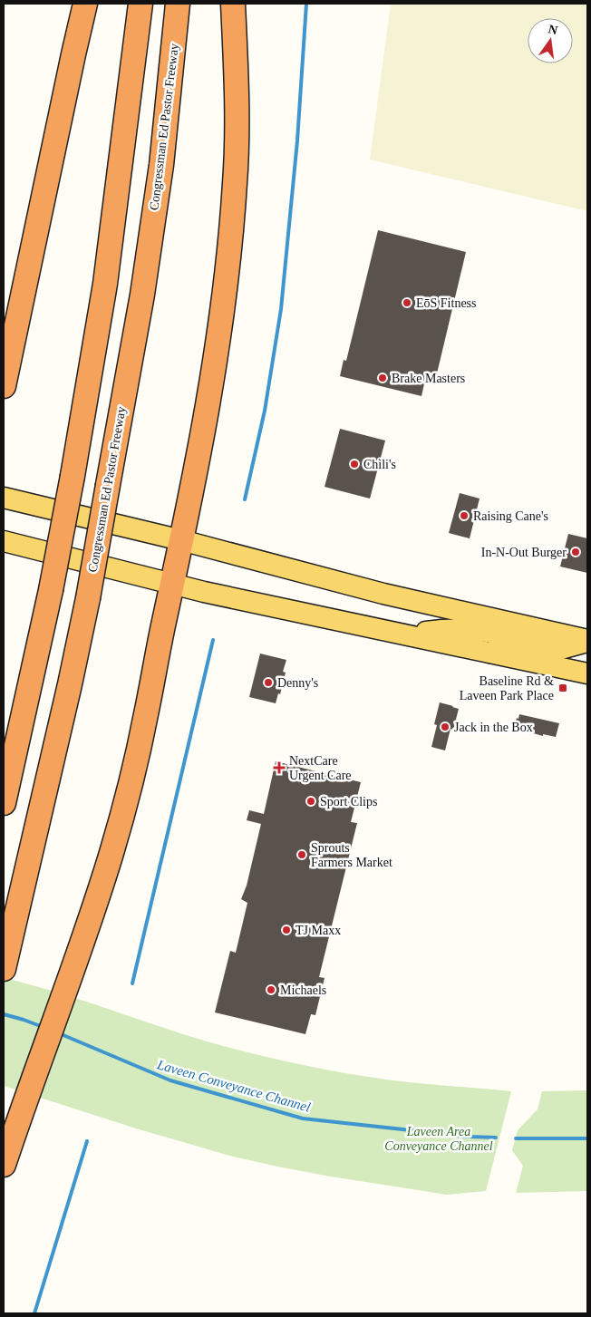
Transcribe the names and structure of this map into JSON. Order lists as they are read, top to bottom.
{
  "streets": {
    "highway": ["Congressman Ed Pastor Freeway"]
  },
  "water": ["Laveen Conveyance Channel"],
  "parks": ["Laveen Area Conveyance Channel"],
  "places": {
    "other": [
      "EōS Fitness",
      "Brake Masters",
      "Chili's",
      "Raising Cane's",
      "In-N-Out Burger",
      "Denny's",
      "Jack in the Box",
      "Sport Clips",
      "Sprouts Farmers Market",
      "TJ Maxx",
      "Michaels"
    ],
    "transit": ["Baseline Rd & Laveen Park Place"],
    "health": ["NextCare Urgent Care"]
  },
  "north": "top"
}
